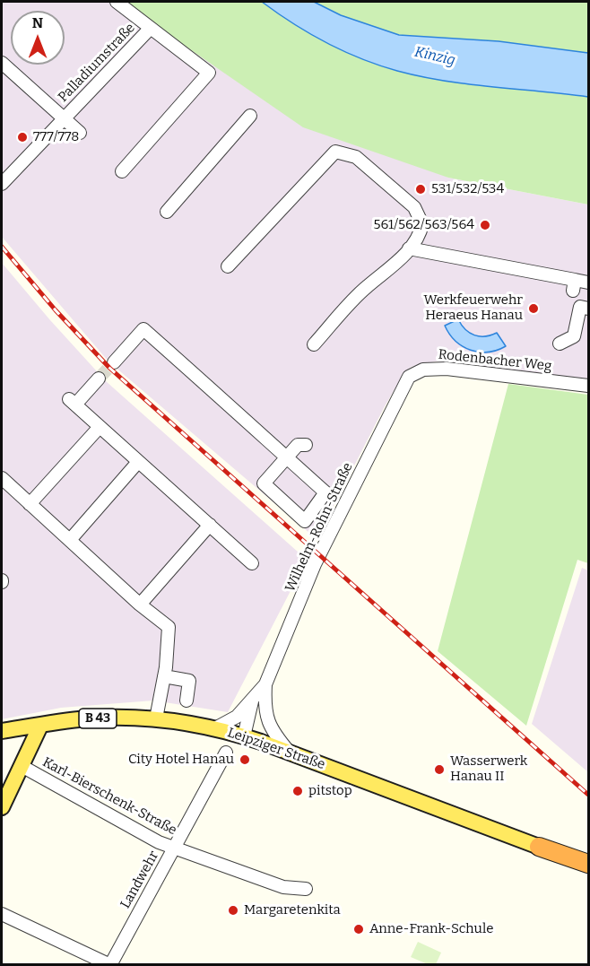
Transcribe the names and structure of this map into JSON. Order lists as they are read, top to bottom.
{
  "streets": {
    "highway": ["B 43"],
    "main road": ["Leipziger Straße"],
    "street": [
      "Palladiumstraße",
      "Rodenbacher Weg",
      "Wilhelm-Rohn-Straße",
      "Karl-Bierschenk-Straße",
      "Landwehr"
    ]
  },
  "crossings": [
    ["Rodenbacher Weg", "Wilhelm-Rohn-Straße"],
    ["Wilhelm-Rohn-Straße", "Leipziger Straße"],
    ["B 43", "Leipziger Straße"],
    ["Karl-Bierschenk-Straße", "Landwehr"]
  ],
  "water": ["Kinzig"],
  "places": [
    "777/778",
    "531/532/534",
    "561/562/563/564",
    "Werkfeuerwehr Heraeus Hanau",
    "City Hotel Hanau",
    "Wasserwerk Hanau II",
    "pitstop",
    "Margaretenkita",
    "Anne-Frank-Schule"
  ],
  "north": "top"
}
